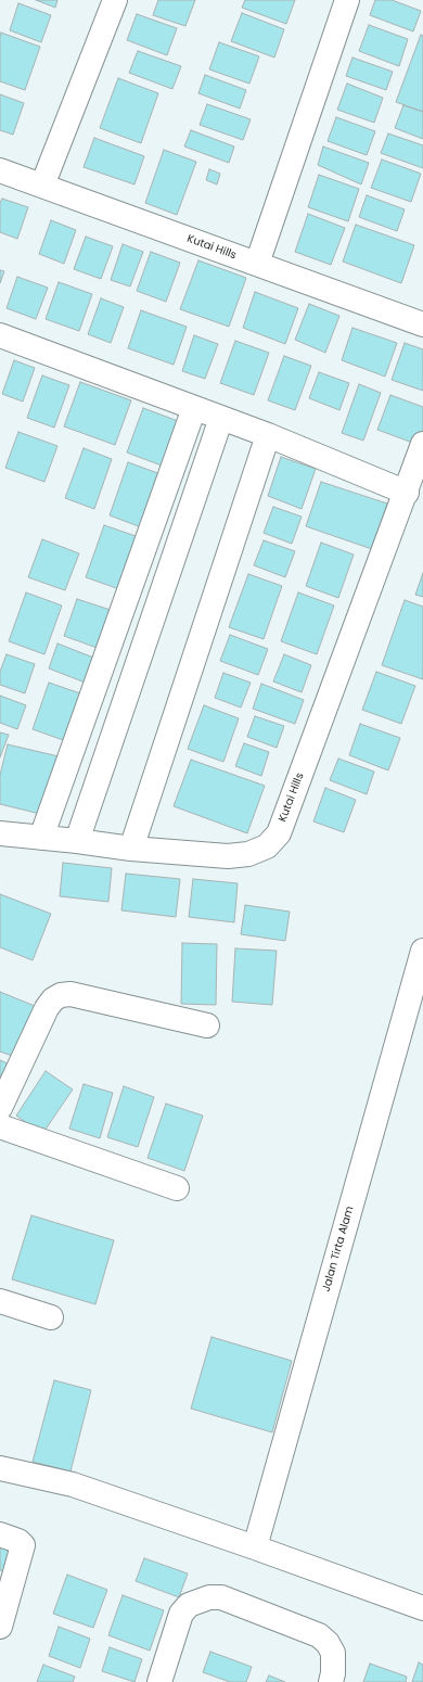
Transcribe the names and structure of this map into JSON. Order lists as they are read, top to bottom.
{
  "streets": {
    "street": ["Kutai Hills", "Jalan Tirta Alam"]
  }
}
